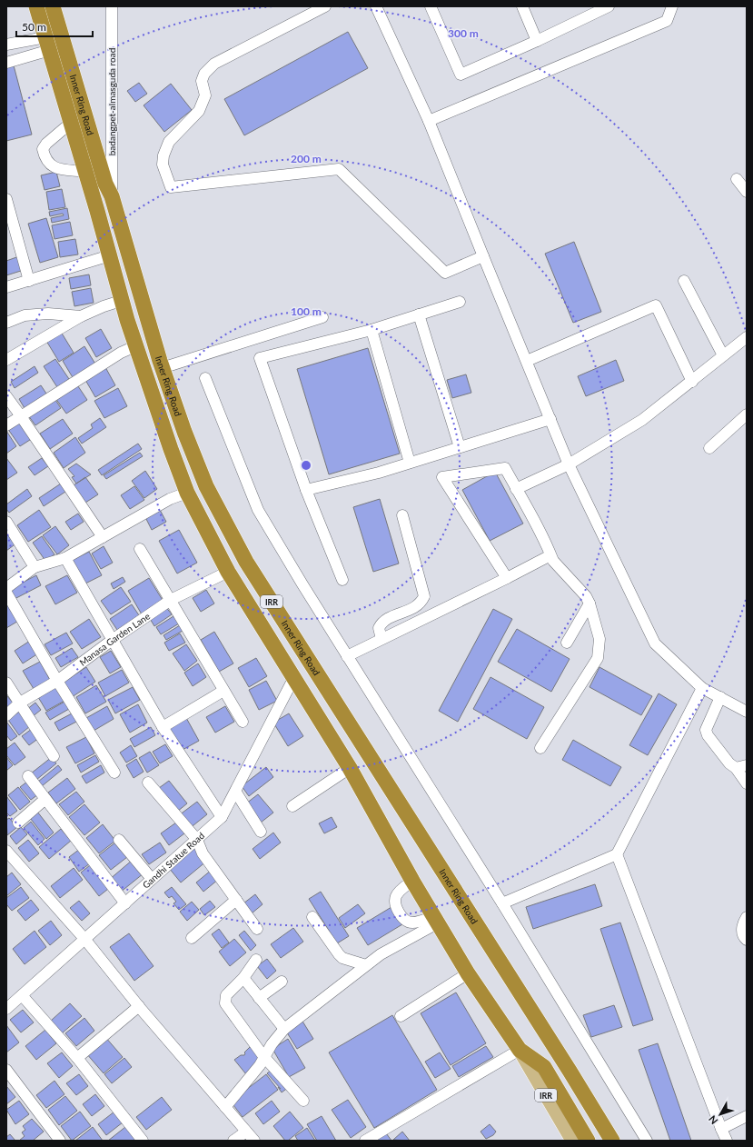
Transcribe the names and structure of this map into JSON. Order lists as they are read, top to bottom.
{
  "streets": {
    "highway": ["Inner Ring Road", "IRR"],
    "street": ["badangpet-almasguda road", "Manasa Garden Lane", "Gandhi Statue Road"]
  },
  "crossings": [
    ["badangpet-almasguda road", "Inner Ring Road"],
    ["Inner Ring Road", "Manasa Garden Lane"],
    ["Inner Ring Road", "Gandhi Statue Road"]
  ],
  "scale_bar": "50 m",
  "north": "bottom left",
  "rings": ["300 m", "200 m", "100 m"]
}
